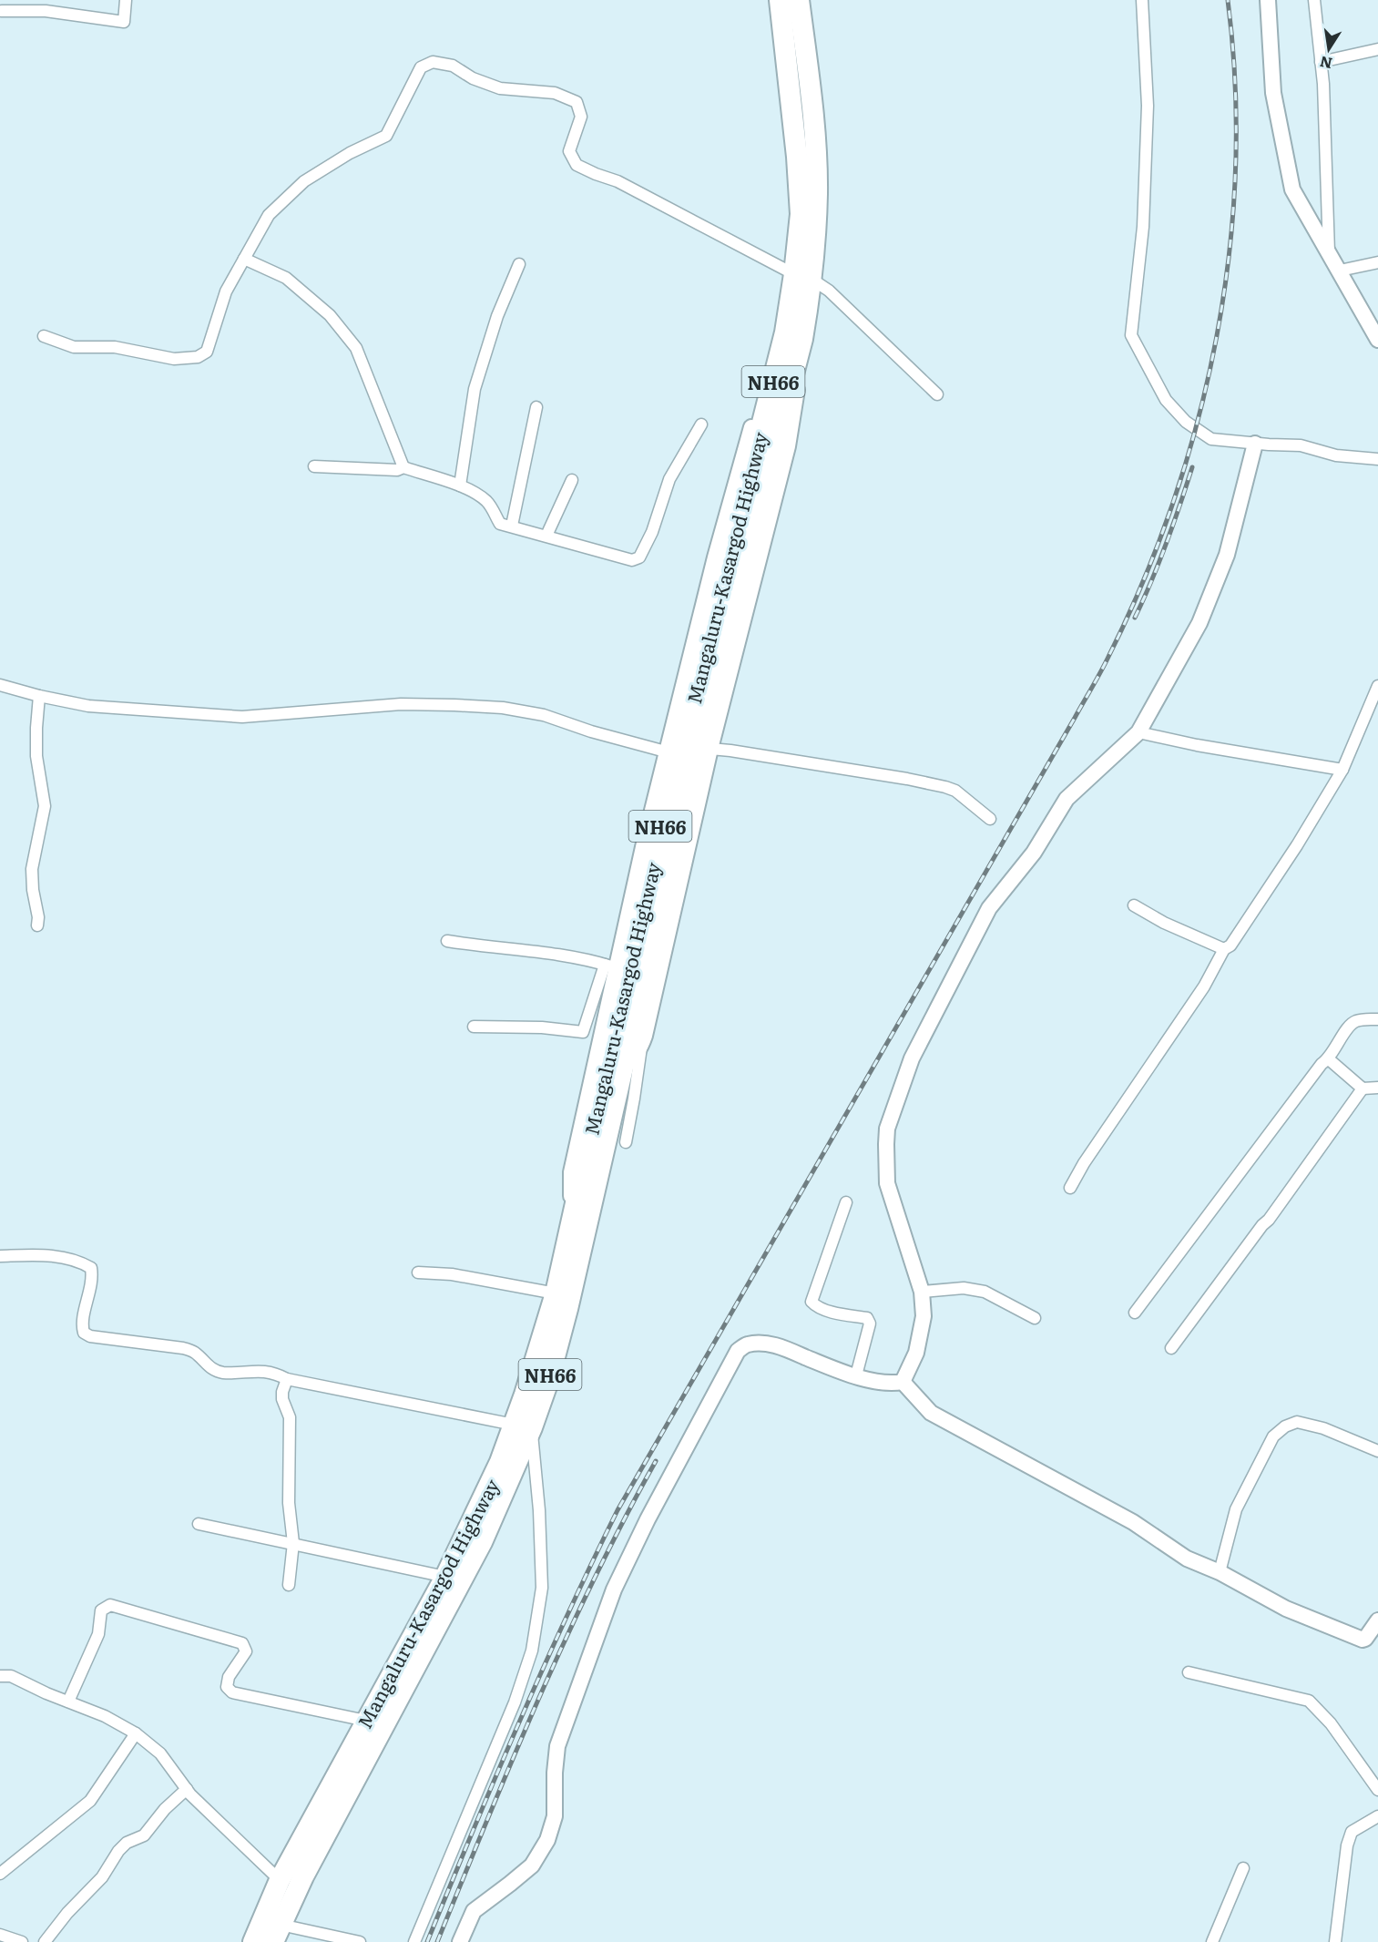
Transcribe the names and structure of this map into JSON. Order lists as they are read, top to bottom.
{
  "streets": {
    "highway": ["NH66", "Mangaluru-Kasargod Highway"]
  },
  "north": "bottom"
}
